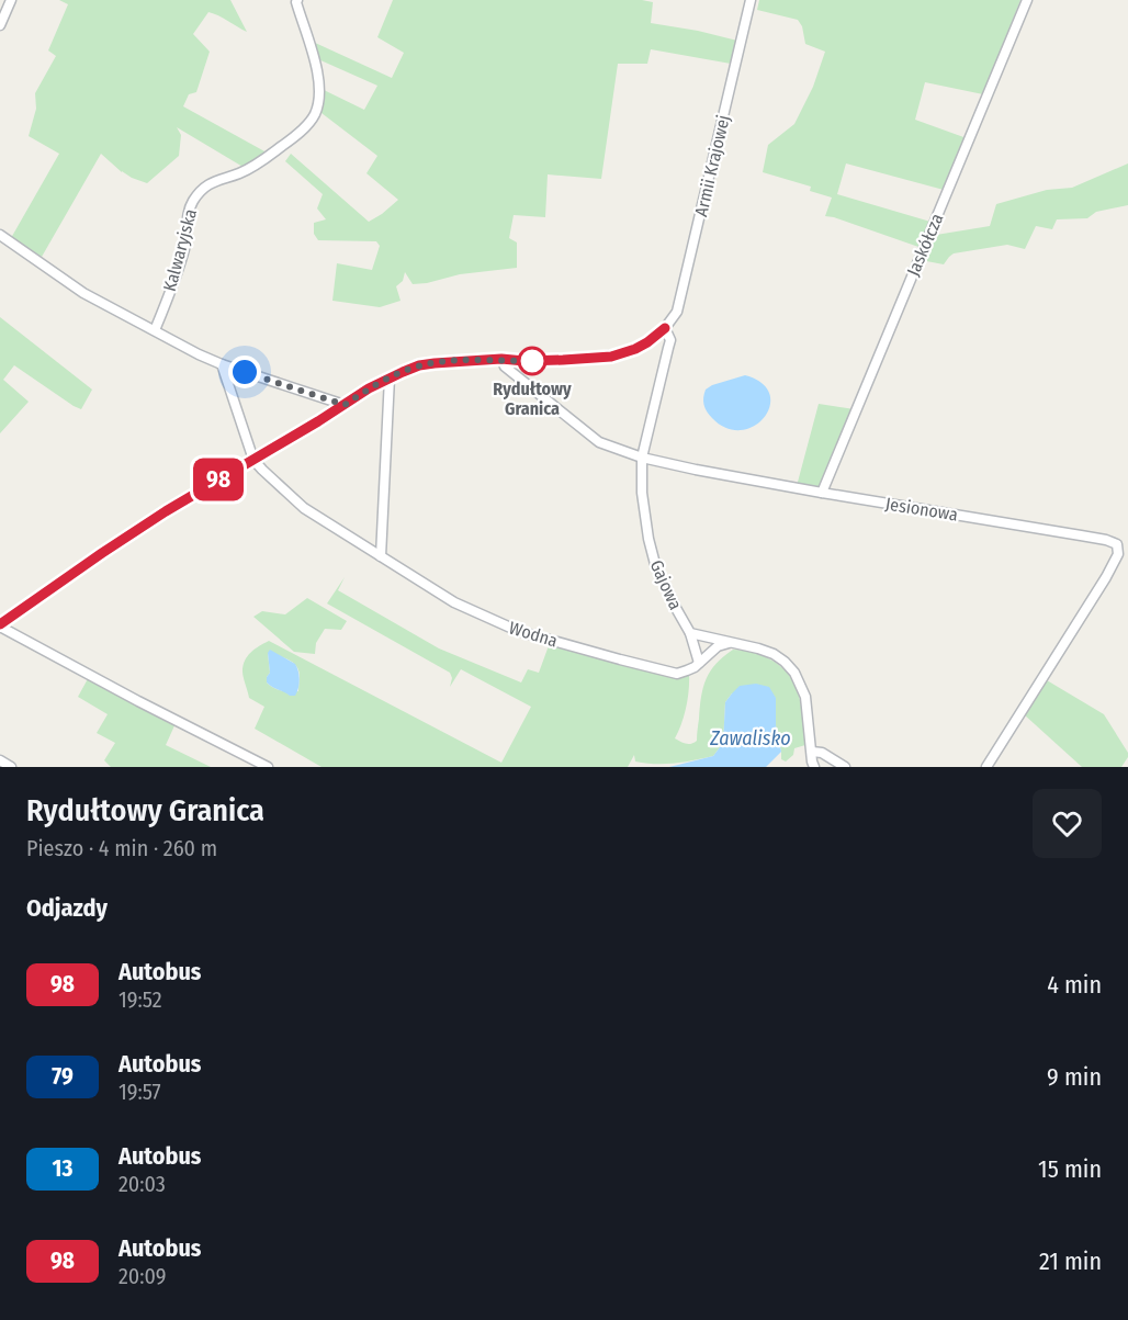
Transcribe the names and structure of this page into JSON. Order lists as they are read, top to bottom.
{
  "streets": {
    "street": [
      "Armii Krajowej",
      "Jaskółcza",
      "Kalwaryjska",
      "Jesionowa",
      "Gajowa",
      "Wodna"
    ]
  },
  "crossings": [
    ["Armii Krajowej", "Gajowa"],
    ["Jaskółcza", "Jesionowa"],
    ["Jesionowa", "Gajowa"]
  ],
  "water": ["Zawalisko"],
  "places": ["Rydułtowy Granica"],
  "lines": ["bus line 98"],
  "page": {
    "on_map": "98",
    "heading": [
      ["Rydułtowy Granica", "Pieszo · 4 min · 260 m"],
      "Odjazdy"
    ],
    "list": [
      {
        "mark": "98",
        "name": "Autobus",
        "note": "19:52",
        "value": "4 min"
      },
      {
        "mark": "79",
        "name": "Autobus",
        "note": "19:57",
        "value": "9 min"
      },
      {
        "mark": "13",
        "name": "Autobus",
        "note": "20:03",
        "value": "15 min"
      },
      {
        "mark": "98",
        "name": "Autobus",
        "note": "20:09",
        "value": "21 min"
      }
    ]
  }
}
